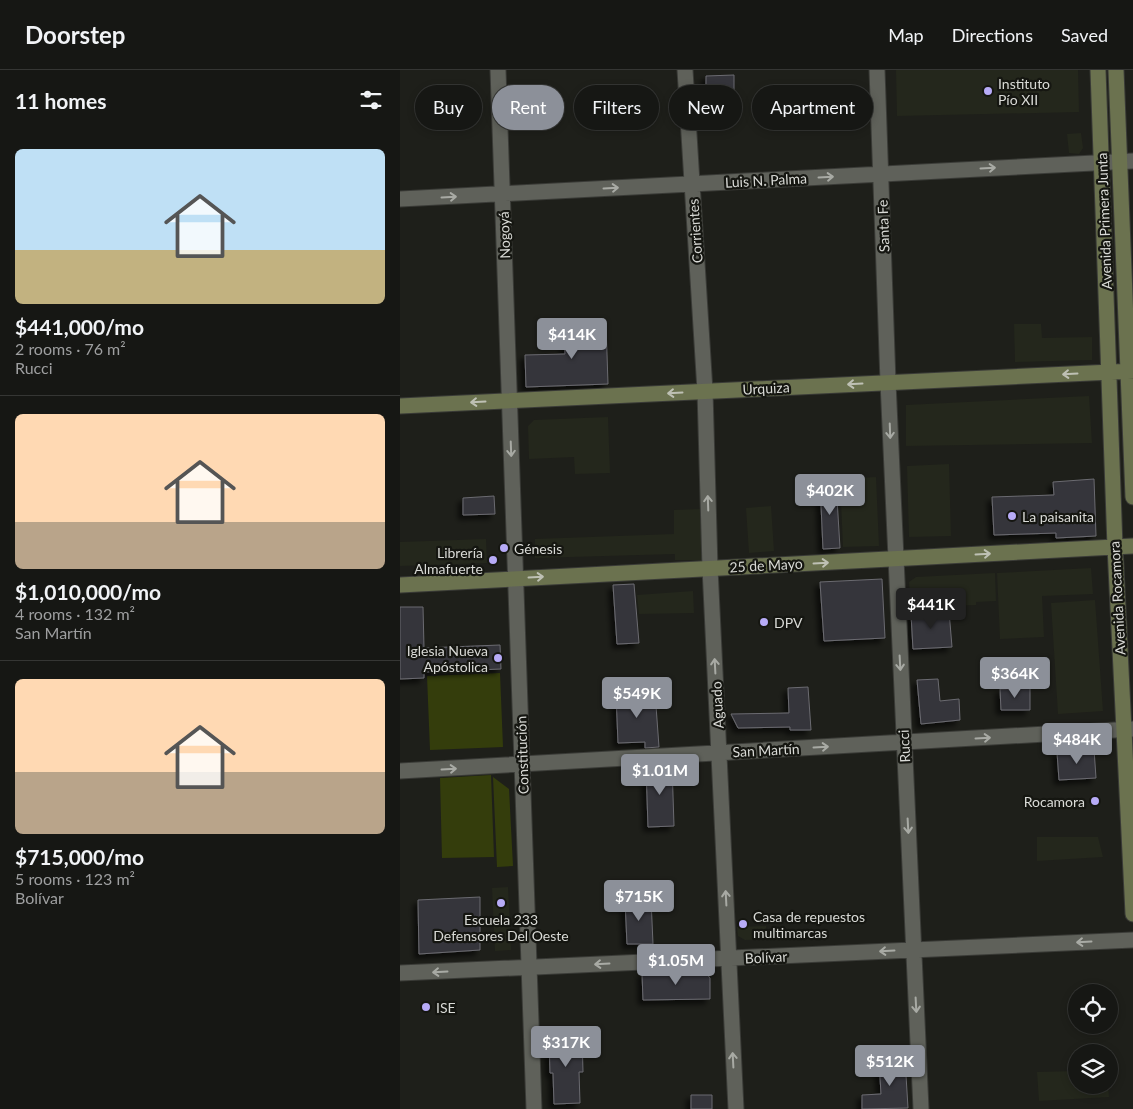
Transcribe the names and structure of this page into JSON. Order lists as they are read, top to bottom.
{
  "streets": {
    "street": [
      "Luis N. Palma",
      "Avenida Primera Junta",
      "Santa Fe",
      "Corrientes",
      "Nogoyá",
      "Urquiza",
      "25 de Mayo",
      "Avenida Rocamora",
      "Aguado",
      "Rucci",
      "San Martín",
      "Constitución",
      "Bolívar"
    ]
  },
  "crossings": [
    ["Luis N. Palma", "Avenida Primera Junta"],
    ["Luis N. Palma", "Santa Fe"],
    ["Luis N. Palma", "Corrientes"],
    ["Luis N. Palma", "Nogoyá"],
    ["Avenida Primera Junta", "Urquiza"],
    ["Avenida Primera Junta", "Avenida Rocamora"],
    ["Santa Fe", "Urquiza"],
    ["Santa Fe", "Rucci"],
    ["Corrientes", "Urquiza"],
    ["Corrientes", "Aguado"],
    ["Nogoyá", "Urquiza"],
    ["Nogoyá", "Constitución"],
    ["Urquiza", "Avenida Rocamora"],
    ["Urquiza", "Aguado"],
    ["Urquiza", "Rucci"],
    ["Urquiza", "Constitución"],
    ["25 de Mayo", "Avenida Rocamora"],
    ["25 de Mayo", "Aguado"],
    ["25 de Mayo", "Rucci"],
    ["25 de Mayo", "Constitución"],
    ["Avenida Rocamora", "San Martín"],
    ["Aguado", "San Martín"],
    ["Aguado", "Bolívar"],
    ["Rucci", "San Martín"],
    ["Rucci", "Bolívar"],
    ["San Martín", "Constitución"],
    ["Constitución", "Bolívar"]
  ],
  "one_way": [
    "Luis N. Palma",
    "Urquiza",
    "25 de Mayo",
    "Aguado",
    "Rucci",
    "San Martín",
    "Bolívar"
  ],
  "places": [
    "Instituto Pío XII",
    "La paisanita",
    "Génesis",
    "Librería Almafuerte",
    "DPV",
    "Iglesia Nueva Apóstolica",
    "Rocamora",
    "Escuela 233 Defensores Del Oeste",
    "Casa de repuestos multimarcas",
    "ISE"
  ],
  "page": {
    "header": "Doorstep",
    "nav": ["Map", "Directions", "Saved"],
    "heading": "11 homes",
    "chip": [
      "Buy",
      "Rent",
      "Filters",
      "New",
      "Apartment"
    ],
    "list": [
      {
        "name": "$441,000/mo",
        "note": "2 rooms · 76 m² · Rucci"
      },
      {
        "name": "$1,010,000/mo",
        "note": "4 rooms · 132 m² · San Martín"
      },
      {
        "name": "$715,000/mo",
        "note": "5 rooms · 123 m² · Bolívar"
      }
    ],
    "price": [
      "$414K",
      "$402K",
      "$441K",
      "$364K",
      "$549K",
      "$484K",
      "$1.01M",
      "$715K",
      "$1.05M",
      "$317K",
      "$512K"
    ]
  }
}
